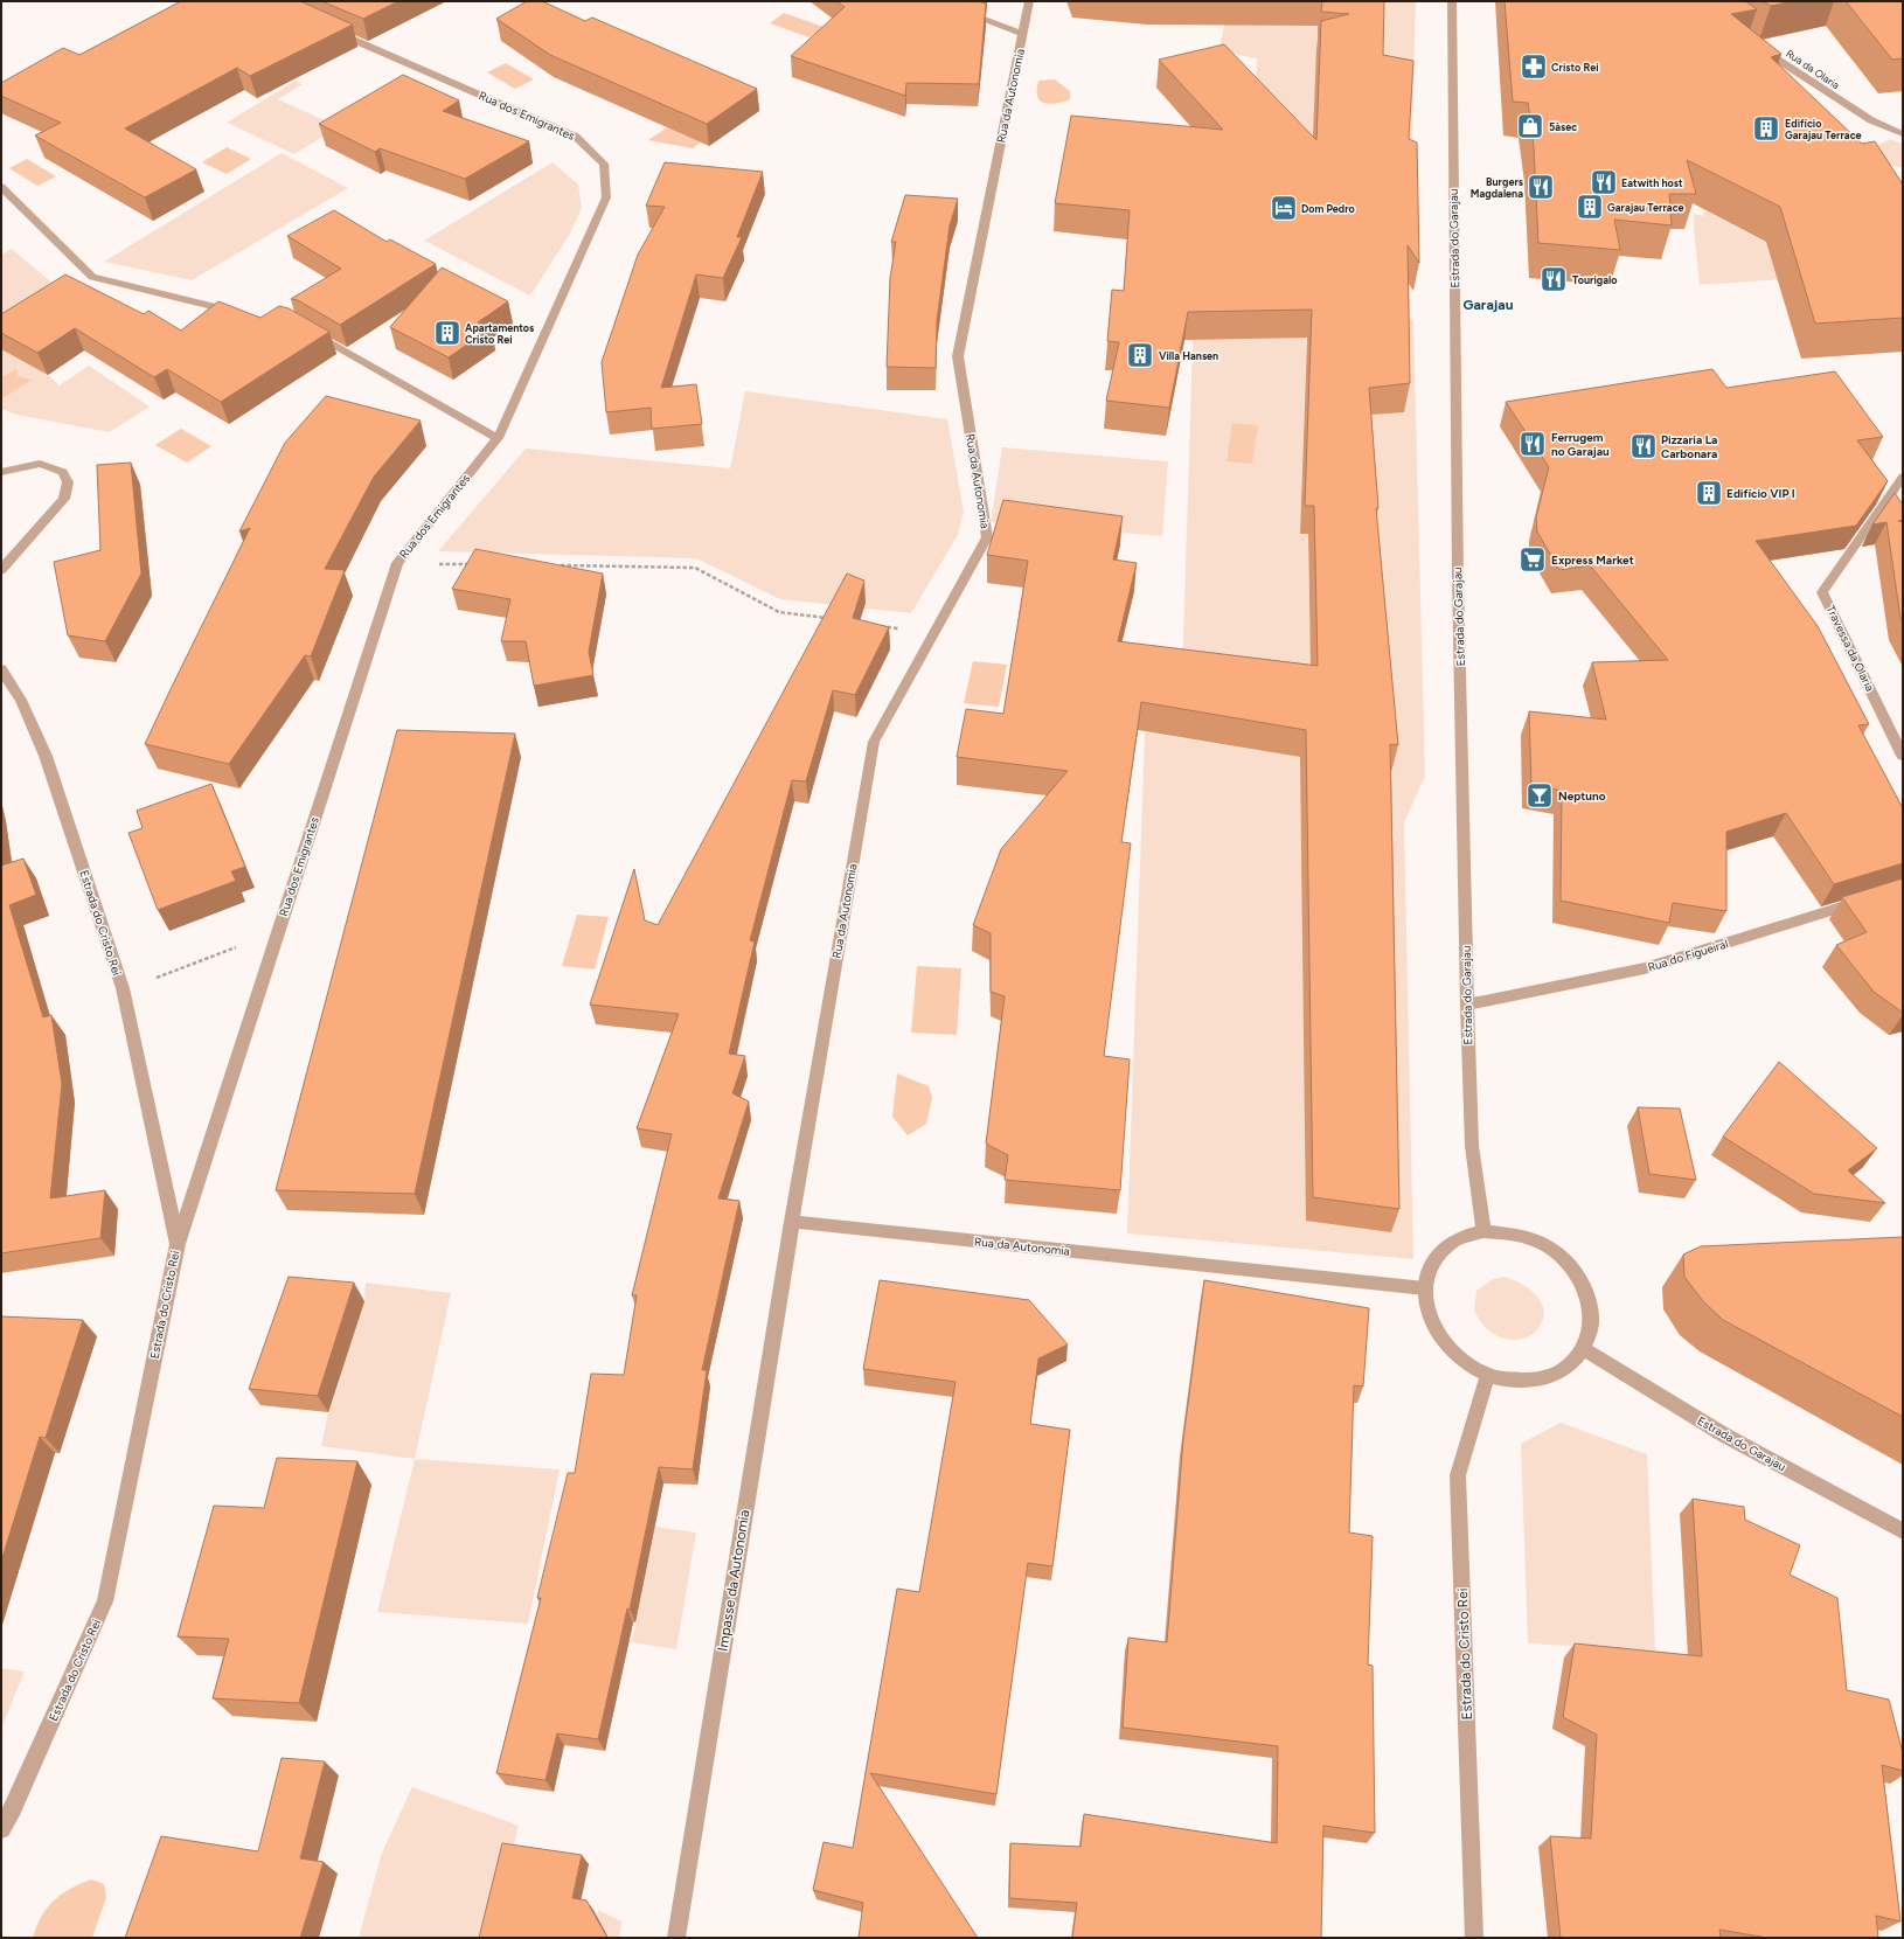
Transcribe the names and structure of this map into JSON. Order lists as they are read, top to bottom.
{
  "streets": {
    "street": [
      "Rua da Olaria",
      "Rua da Autonomia",
      "Rua dos Emigrantes",
      "Estrada do Garajau",
      "Travessa da Olaria",
      "Estrada do Cristo Rei",
      "Rua do Figueiral",
      "Impasse da Autonomia"
    ]
  },
  "crossings": [
    ["Rua da Autonomia", "Estrada do Garajau"],
    ["Rua da Autonomia", "Estrada do Cristo Rei"],
    ["Rua da Autonomia", "Impasse da Autonomia"],
    ["Rua dos Emigrantes", "Estrada do Cristo Rei"],
    ["Estrada do Garajau", "Estrada do Cristo Rei"],
    ["Estrada do Garajau", "Rua do Figueiral"]
  ],
  "districts": ["Garajau"],
  "places": {
    "pharmacy": ["Cristo Rei"],
    "shop": ["5àsec"],
    "building": [
      "Edifício Garajau Terrace",
      "Garajau Terrace",
      "Apartamentos Cristo Rei",
      "Villa Hansen",
      "Edifício VIP I"
    ],
    "restaurant": [
      "Eatwith host",
      "Burgers Magdalena",
      "Tourigalo",
      "Ferrugem no Garajau",
      "Pizzaria La Carbonara"
    ],
    "hotel": ["Dom Pedro"],
    "supermarket": ["Express Market"],
    "bar": ["Neptuno"]
  }
}
